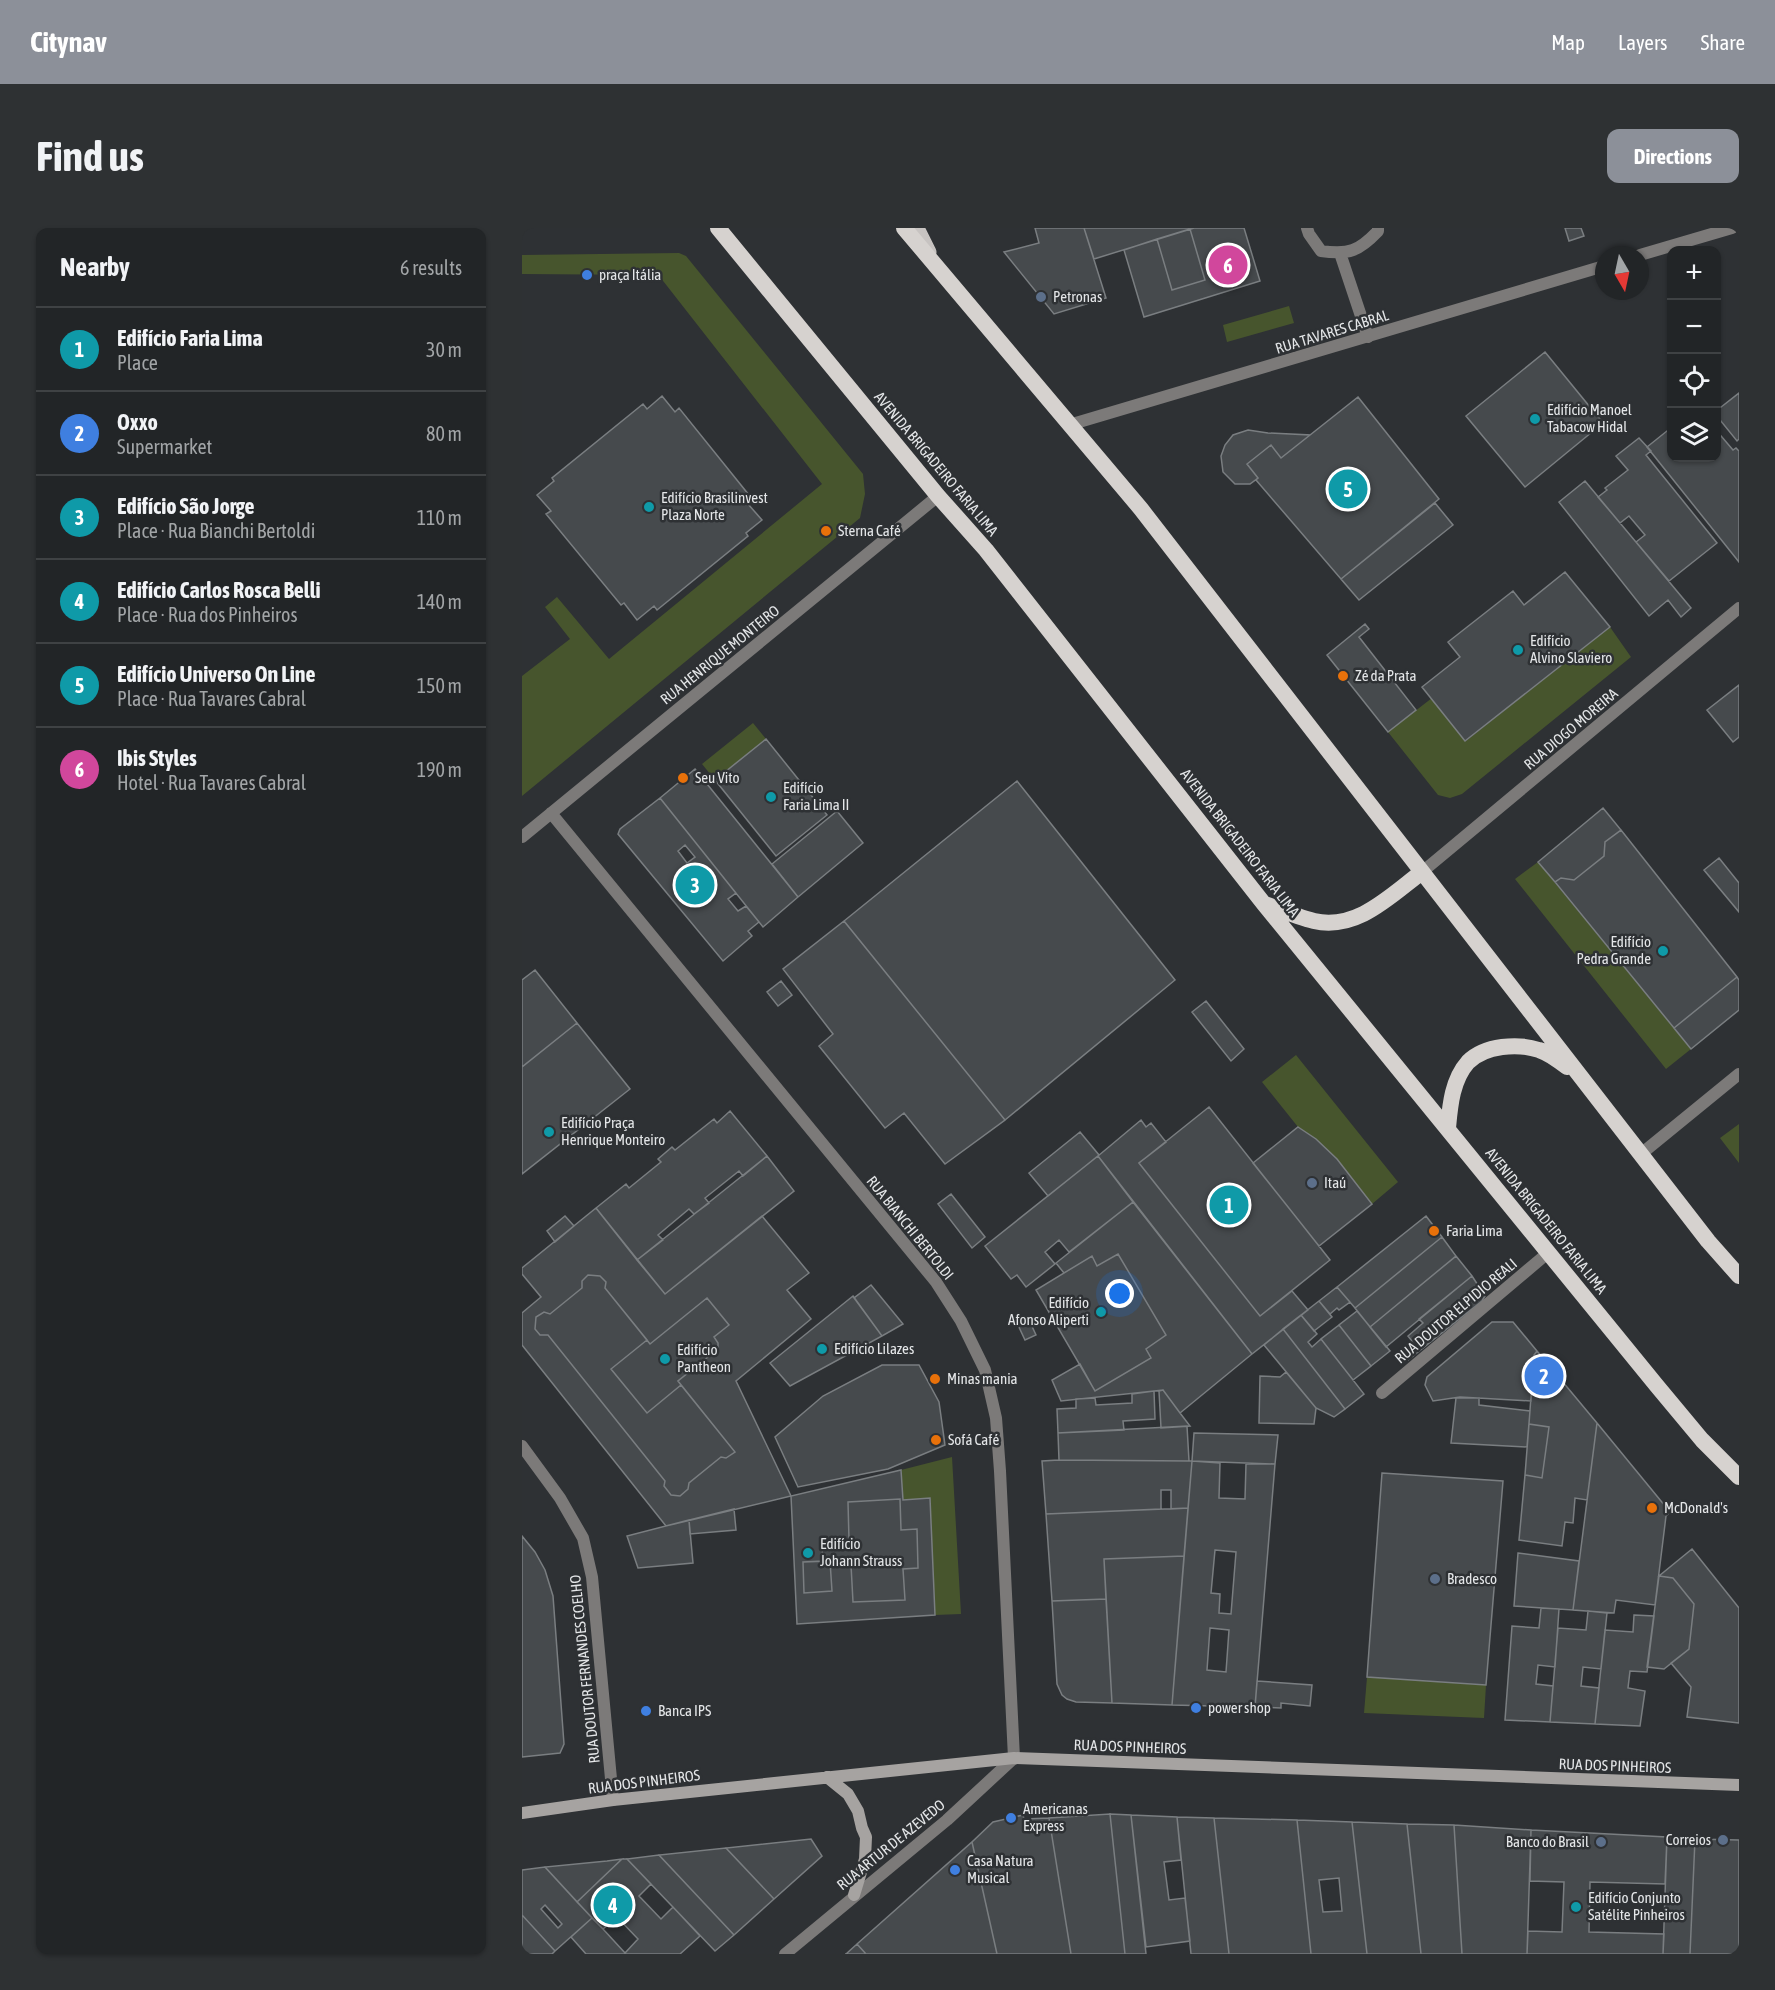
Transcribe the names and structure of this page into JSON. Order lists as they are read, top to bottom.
{
  "streets": {
    "highway": ["AVENIDA BRIGADEIRO FARIA LIMA"],
    "main road": ["RUA DOS PINHEIROS"],
    "street": [
      "RUA TAVARES CABRAL",
      "RUA HENRIQUE MONTEIRO",
      "RUA DIOGO MOREIRA",
      "RUA BIANCHI BERTOLDI",
      "RUA DOUTOR ELPIDIO REALI",
      "RUA DOUTOR FERNANDES COELHO",
      "RUA ARTUR DE AZEVEDO"
    ]
  },
  "crossings": [
    ["AVENIDA BRIGADEIRO FARIA LIMA", "RUA HENRIQUE MONTEIRO"],
    ["AVENIDA BRIGADEIRO FARIA LIMA", "RUA DOUTOR ELPIDIO REALI"],
    ["RUA HENRIQUE MONTEIRO", "RUA BIANCHI BERTOLDI"],
    ["RUA BIANCHI BERTOLDI", "RUA DOS PINHEIROS"],
    ["RUA BIANCHI BERTOLDI", "RUA ARTUR DE AZEVEDO"],
    ["RUA DOUTOR FERNANDES COELHO", "RUA DOS PINHEIROS"],
    ["RUA DOS PINHEIROS", "RUA ARTUR DE AZEVEDO"]
  ],
  "places": [
    "praça Itália",
    "Petronas",
    "Edifício Manoel Tabacow Hidal",
    "Edifício Brasilinvest Plaza Norte",
    "Sterna Café",
    "Edifício Alvino Slaviero",
    "Zé da Prata",
    "Seu Vito",
    "Edifício Faria Lima II",
    "Edifício Pedra Grande",
    "Edifício Praça Henrique Monteiro",
    "Itaú",
    "Faria Lima",
    "Edifício Afonso Aliperti",
    "Edifício Lilazes",
    "Edifício Pantheon",
    "Minas mania",
    "Sofá Café",
    "McDonald's",
    "Edifício Johann Strauss",
    "Bradesco",
    "power shop",
    "Banca IPS",
    "Americanas Express",
    "Correios",
    "Banco do Brasil",
    "Casa Natura Musical",
    "Edifício Conjunto Satélite Pinheiros"
  ],
  "north": "bottom",
  "page": {
    "header": "Citynav",
    "nav": ["Map", "Layers", "Share"],
    "buttons": "Directions",
    "title": "Find us",
    "heading": ["Nearby", "6 results"],
    "pins": [
      "6",
      "5",
      "3",
      "1",
      "2",
      "4"
    ],
    "map_buttons": ["+", "−"],
    "list": [
      {
        "mark": "1",
        "name": "Edifício Faria Lima",
        "note": "Place",
        "value": "30 m"
      },
      {
        "mark": "2",
        "name": "Oxxo",
        "note": "Supermarket",
        "value": "80 m"
      },
      {
        "mark": "3",
        "name": "Edifício São Jorge",
        "note": "Place · Rua Bianchi Bertoldi",
        "value": "110 m"
      },
      {
        "mark": "4",
        "name": "Edifício Carlos Rosca Belli",
        "note": "Place · Rua dos Pinheiros",
        "value": "140 m"
      },
      {
        "mark": "5",
        "name": "Edifício Universo On Line",
        "note": "Place · Rua Tavares Cabral",
        "value": "150 m"
      },
      {
        "mark": "6",
        "name": "Ibis Styles",
        "note": "Hotel · Rua Tavares Cabral",
        "value": "190 m"
      }
    ]
  }
}
